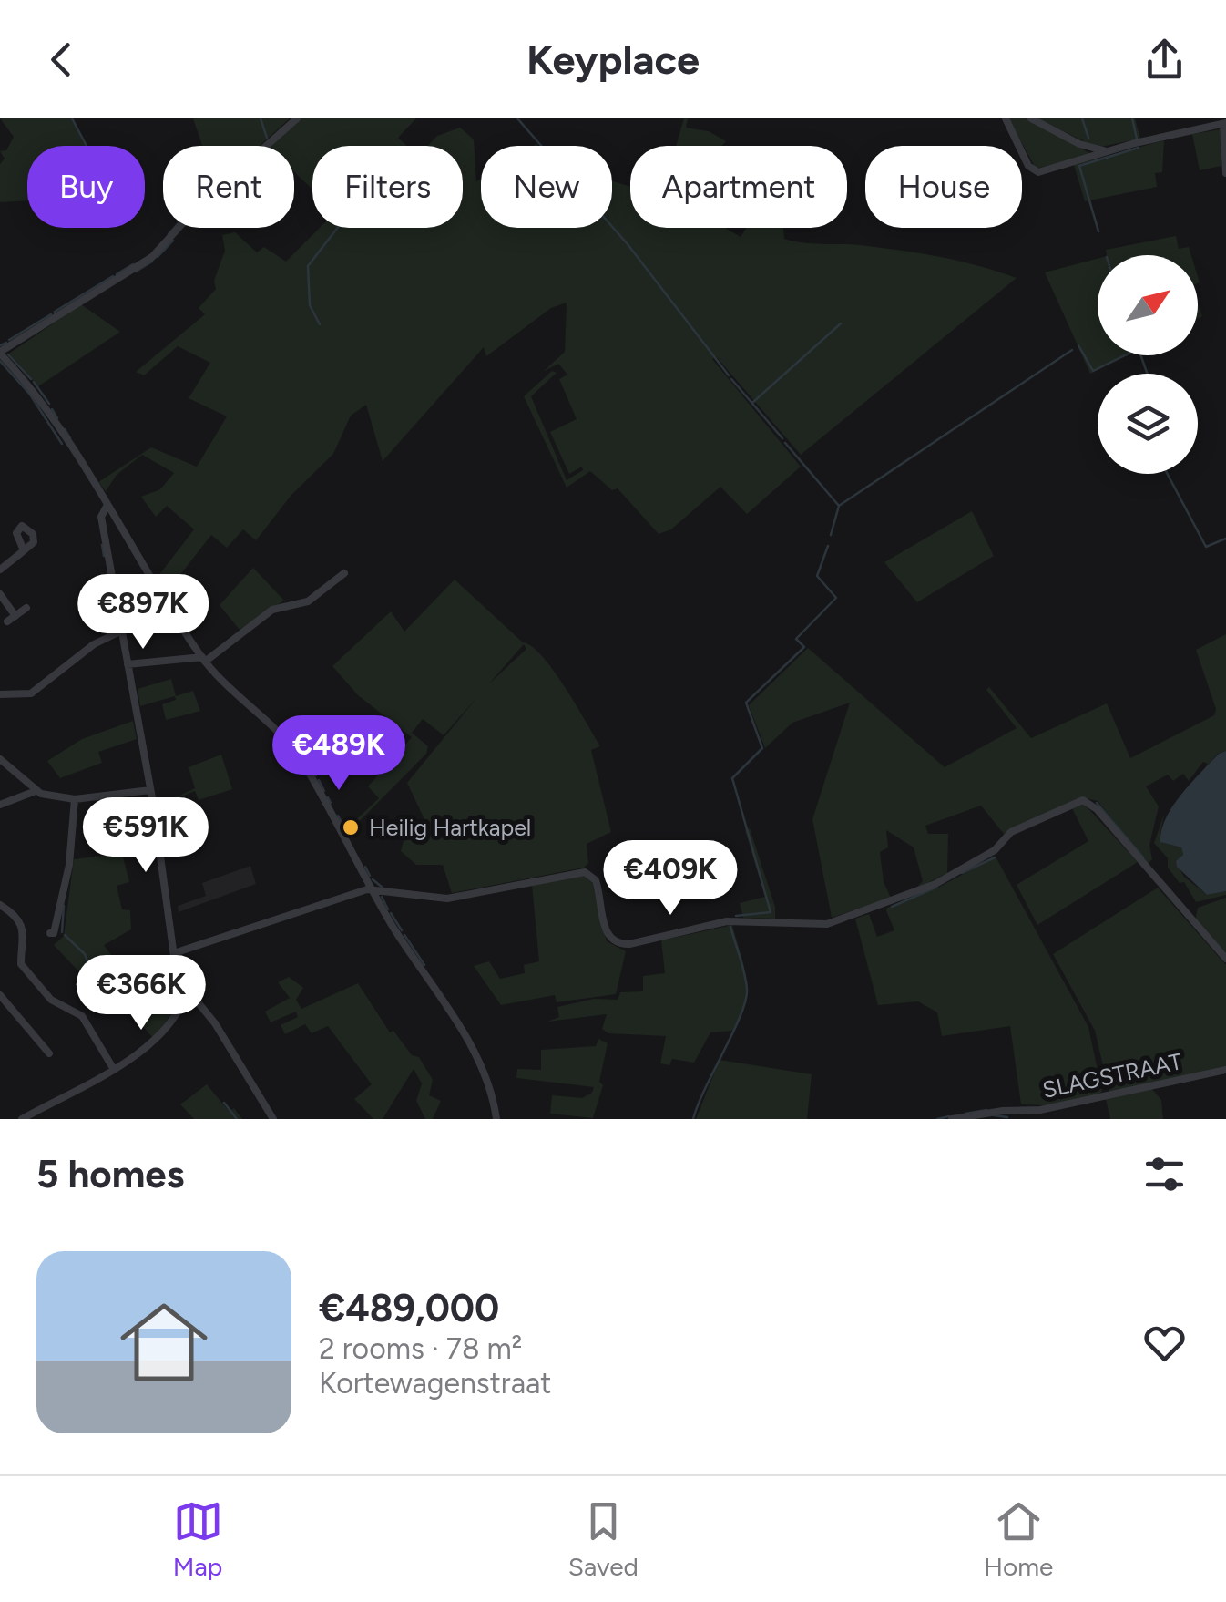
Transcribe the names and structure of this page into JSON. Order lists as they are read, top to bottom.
{
  "streets": {
    "street": ["SLAGSTRAAT"]
  },
  "places": ["Heilig Hartkapel"],
  "north": "top right",
  "page": {
    "header": "Keyplace",
    "chip": [
      "Buy",
      "Rent",
      "Filters",
      "New",
      "Apartment",
      "House"
    ],
    "price": [
      "€897K",
      "€489K",
      "€591K",
      "€409K",
      "€366K"
    ],
    "heading": "5 homes",
    "list": [
      {
        "name": "€489,000",
        "note": "2 rooms · 78 m² · Kortewagenstraat"
      }
    ],
    "tabs": ["Map", "Saved", "Home"]
  }
}
